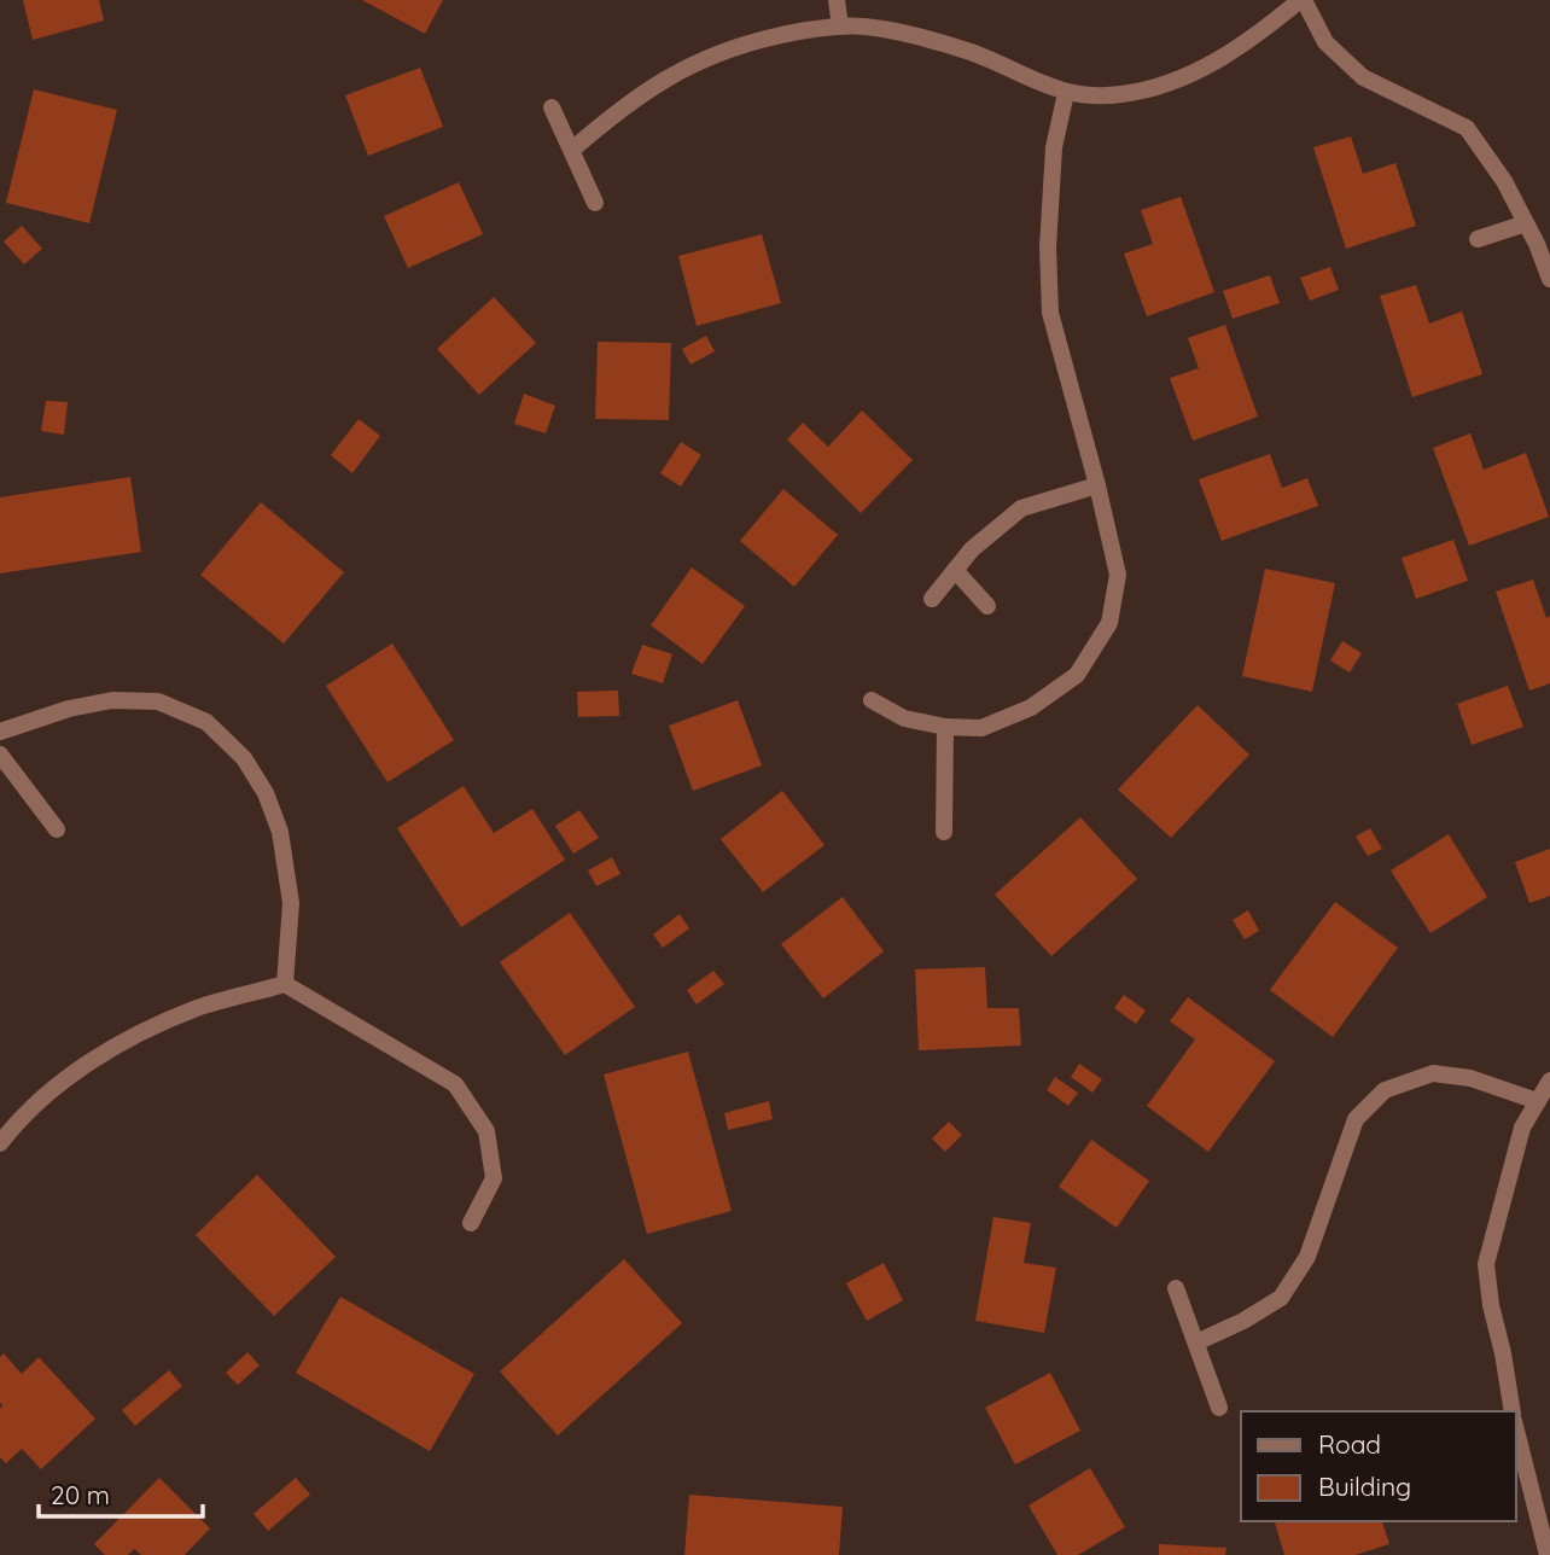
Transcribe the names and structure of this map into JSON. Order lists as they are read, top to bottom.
{
  "legend": ["Road", "Building"],
  "scale_bar": "20 m"
}
